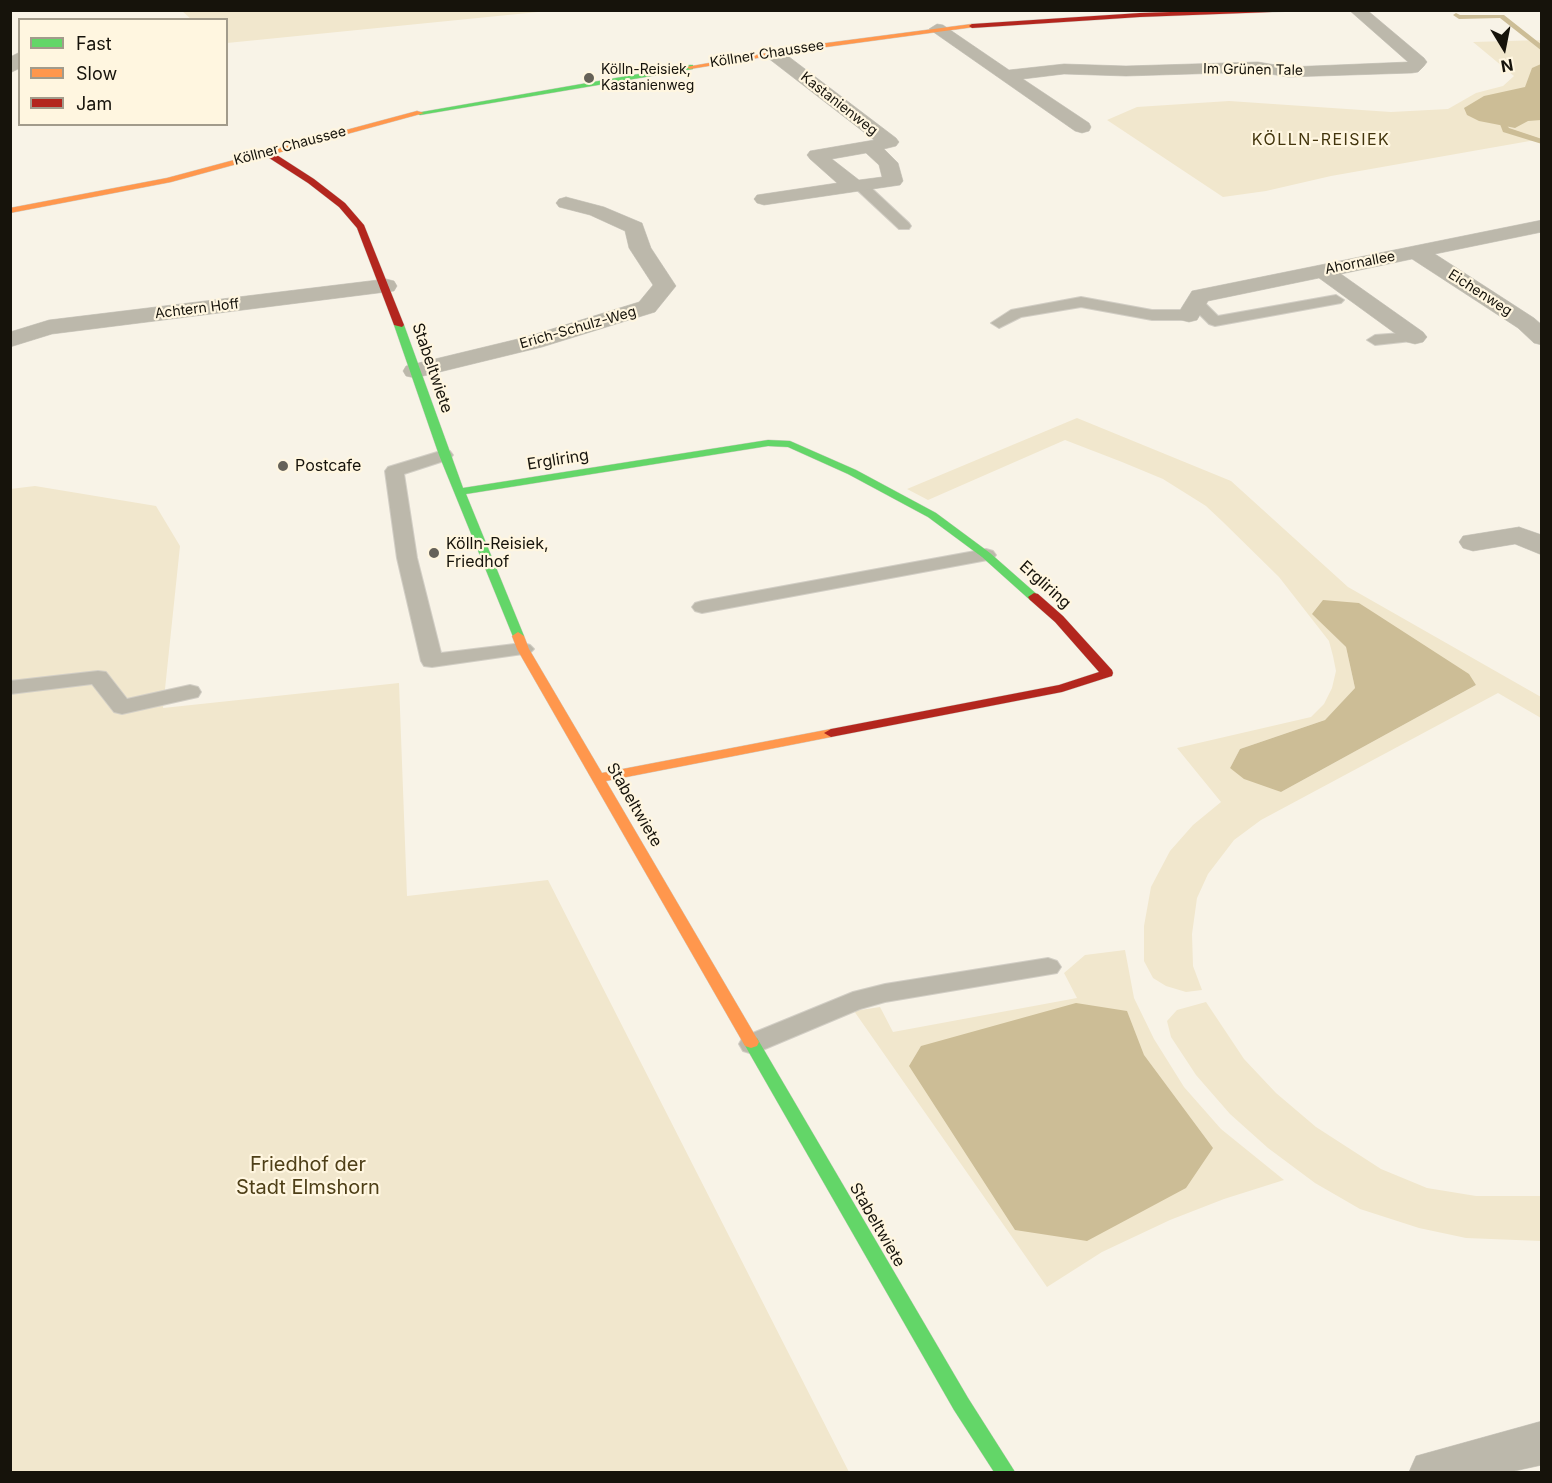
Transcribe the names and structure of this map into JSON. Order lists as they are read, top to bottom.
{
  "streets": {
    "street": [
      "Köllner Chaussee",
      "Im Grünen Tale",
      "Kastanienweg",
      "Ahornallee",
      "Eichenweg",
      "Achtern Hoff",
      "Erich-Schulz-Weg",
      "Stabeltwiete",
      "Ergliring"
    ]
  },
  "crossings": [
    ["Köllner Chaussee", "Kastanienweg"],
    ["Köllner Chaussee", "Stabeltwiete"],
    ["Ahornallee", "Eichenweg"],
    ["Achtern Hoff", "Stabeltwiete"],
    ["Erich-Schulz-Weg", "Stabeltwiete"],
    ["Stabeltwiete", "Ergliring"]
  ],
  "districts": ["KÖLLN-REISIEK"],
  "parks": ["Friedhof der Stadt Elmshorn"],
  "places": ["Kölln-Reisiek, Kastanienweg", "Postcafe", "Kölln-Reisiek, Friedhof"],
  "legend": ["Fast", "Slow", "Jam"],
  "north": "bottom"
}
